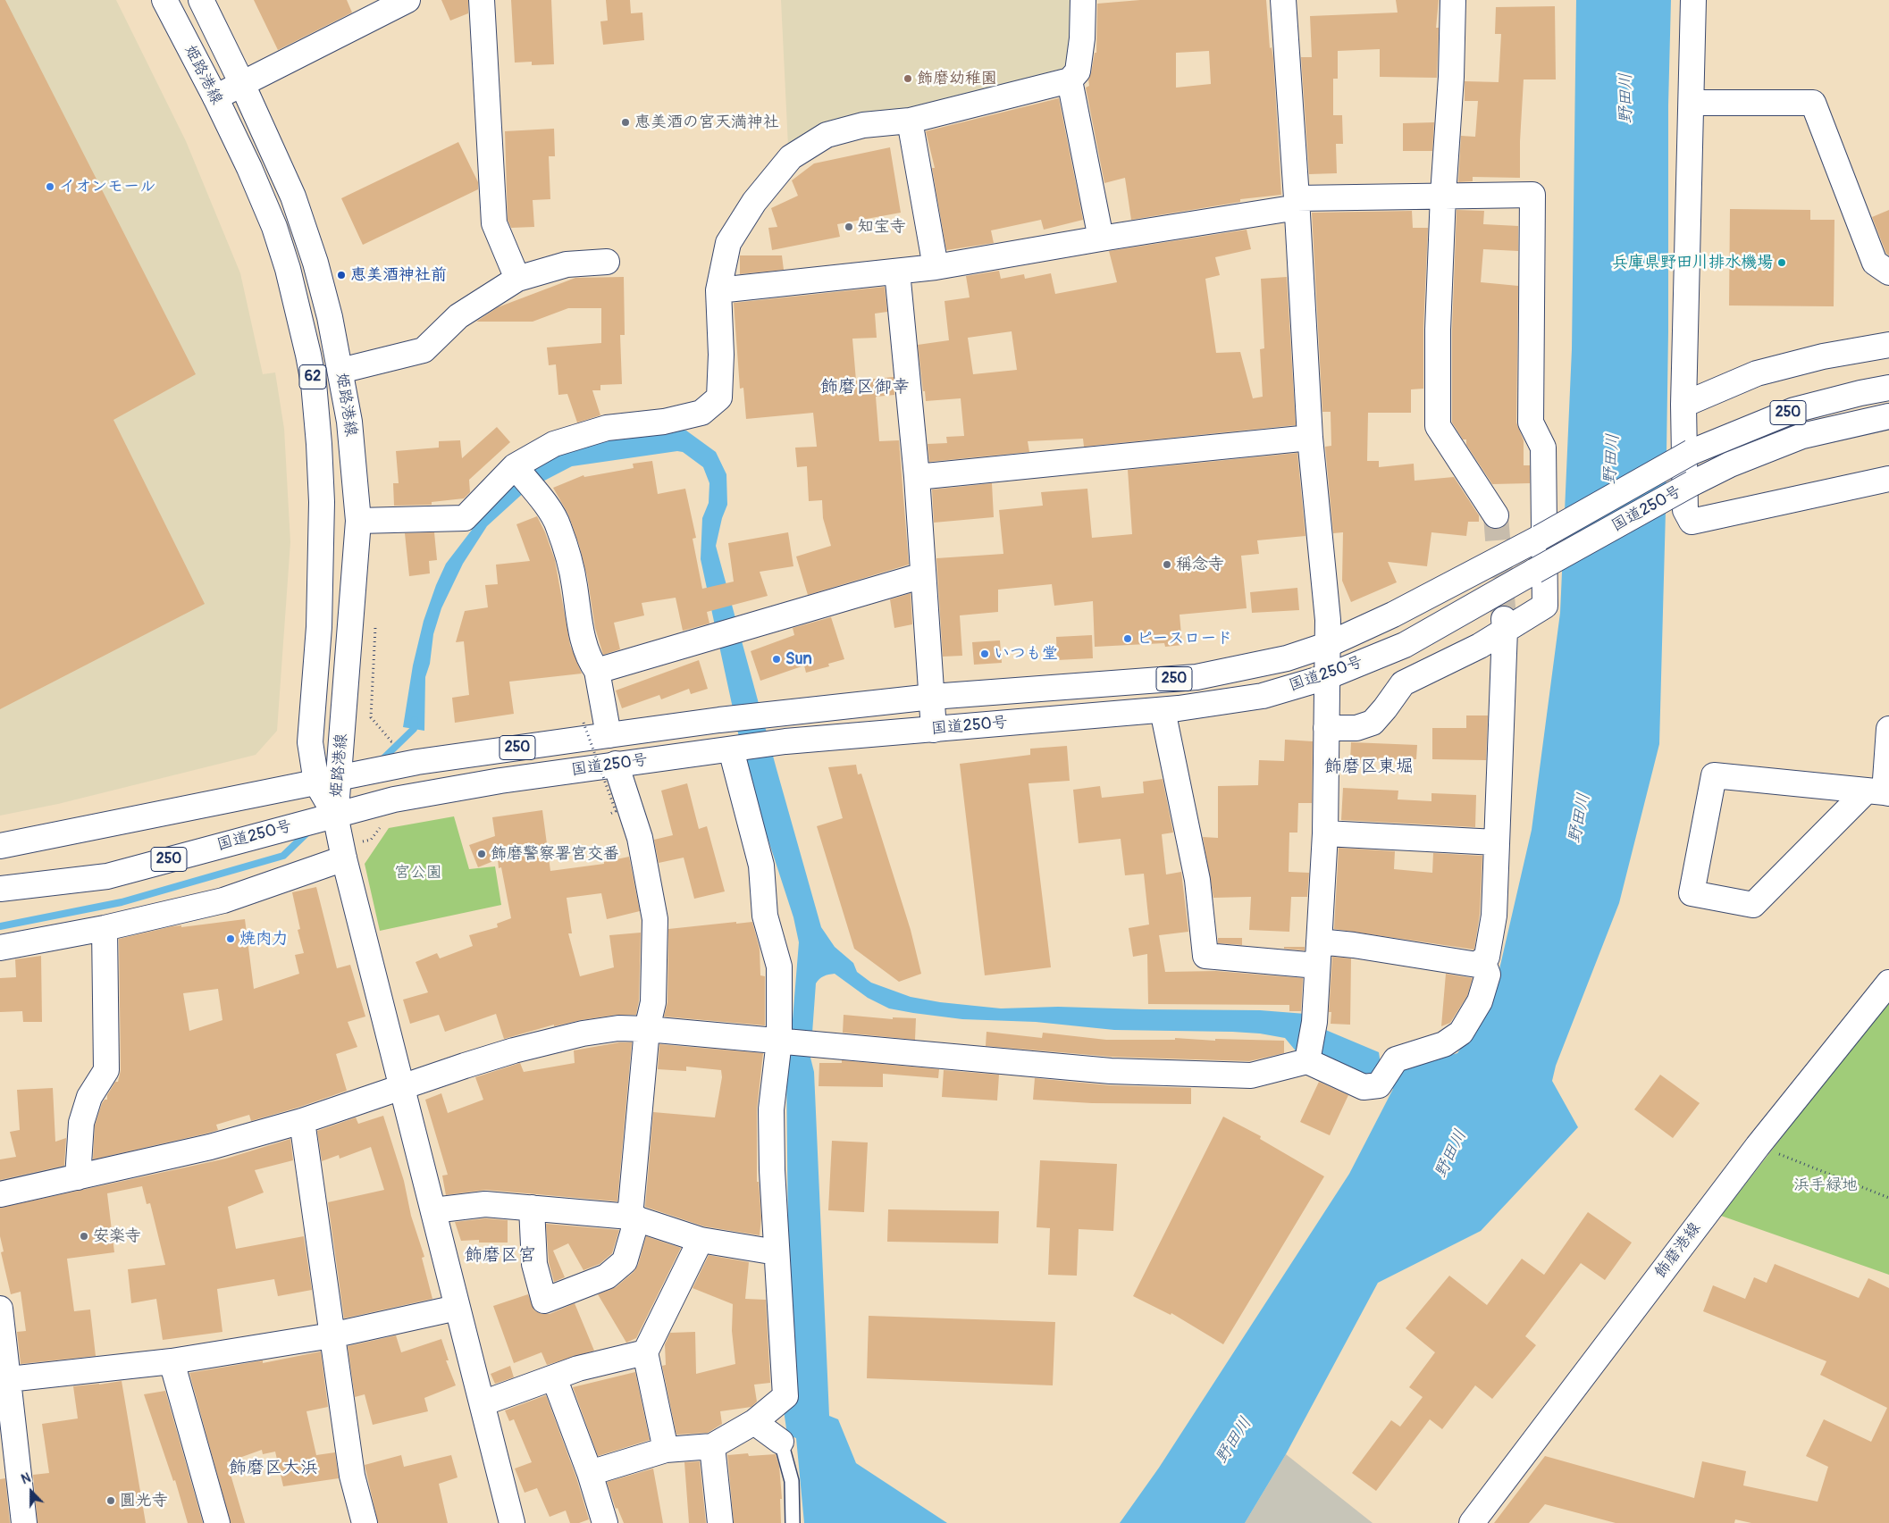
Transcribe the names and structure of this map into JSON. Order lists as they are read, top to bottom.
{
  "streets": {
    "main road": [
      "姫路港線",
      "62",
      "250",
      "国道250号",
      "飾磨港線"
    ]
  },
  "crossings": [
    ["姫路港線", "国道250号"]
  ],
  "districts": [
    "飾磨区御幸",
    "飾磨区東堀",
    "飾磨区宮",
    "飾磨区大浜"
  ],
  "water": ["野田川"],
  "parks": ["宮公園", "浜手緑地"],
  "places": [
    "飾磨幼稚園",
    "恵美酒の宮天満神社",
    "イオンモール",
    "知宝寺",
    "兵庫県野田川排水機場",
    "恵美酒神社前",
    "稱念寺",
    "ピースロード",
    "いつも堂",
    "Sun",
    "飾磨警察署宮交番",
    "焼肉力",
    "安楽寺",
    "圓光寺"
  ],
  "north": "top"
}
